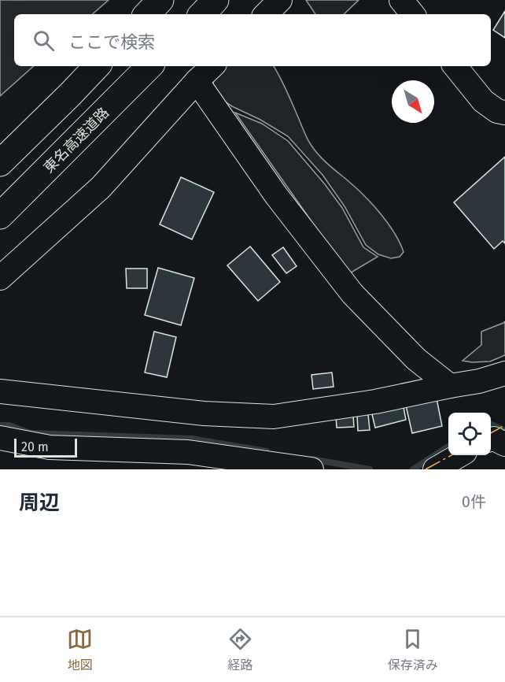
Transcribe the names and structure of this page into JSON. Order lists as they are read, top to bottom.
{
  "streets": {
    "highway": ["東名高速道路"]
  },
  "scale_bar": "20 m",
  "north": "bottom right",
  "page": {
    "search": "ここで検索",
    "scale": "20 m",
    "heading": ["周辺", "0件"],
    "nav": ["地図", "経路", "保存済み"]
  }
}
